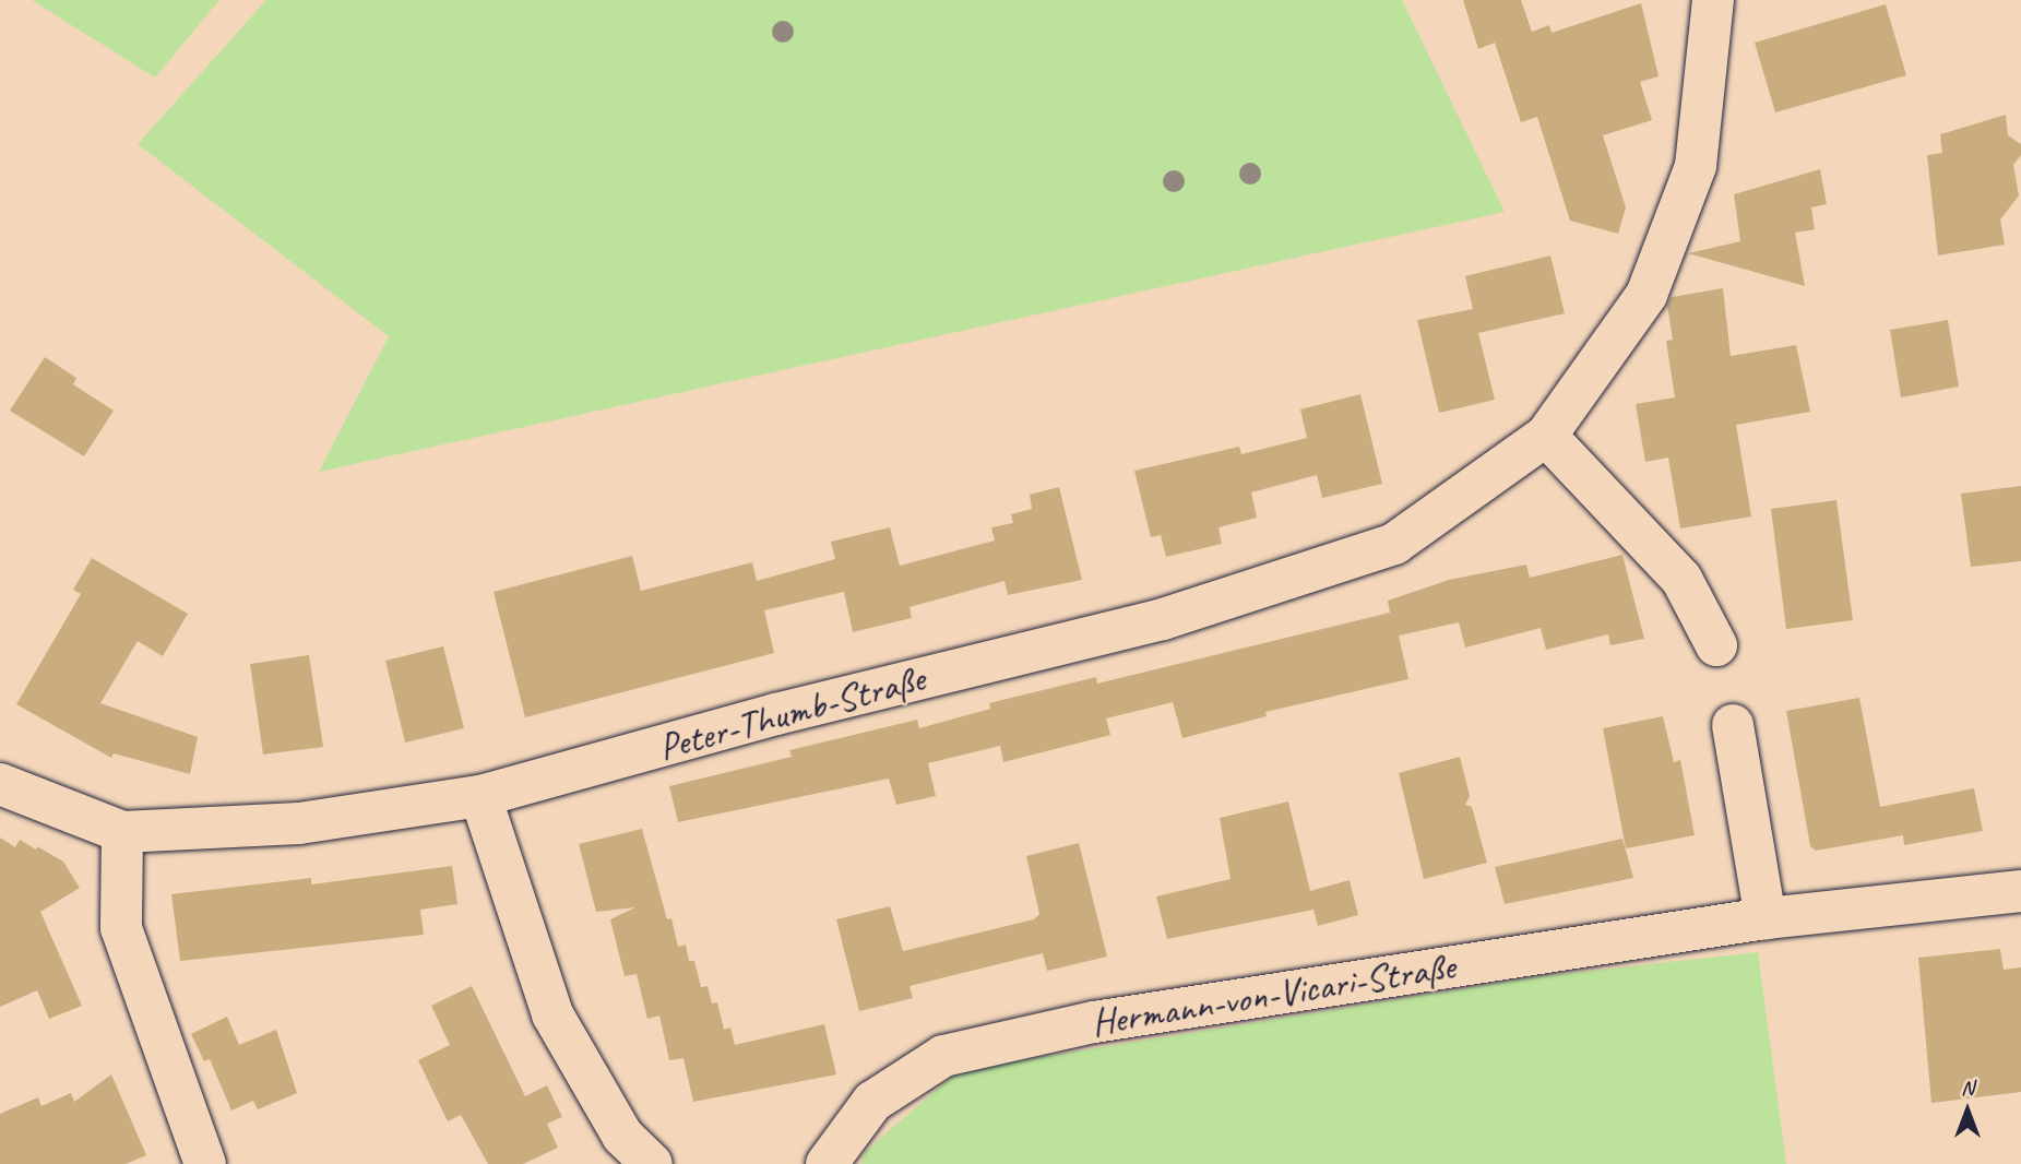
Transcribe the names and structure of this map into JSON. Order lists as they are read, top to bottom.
{
  "streets": {
    "street": ["Peter-Thumb-Straße", "Hermann-von-Vicari-Straße"]
  },
  "north": "top"
}
